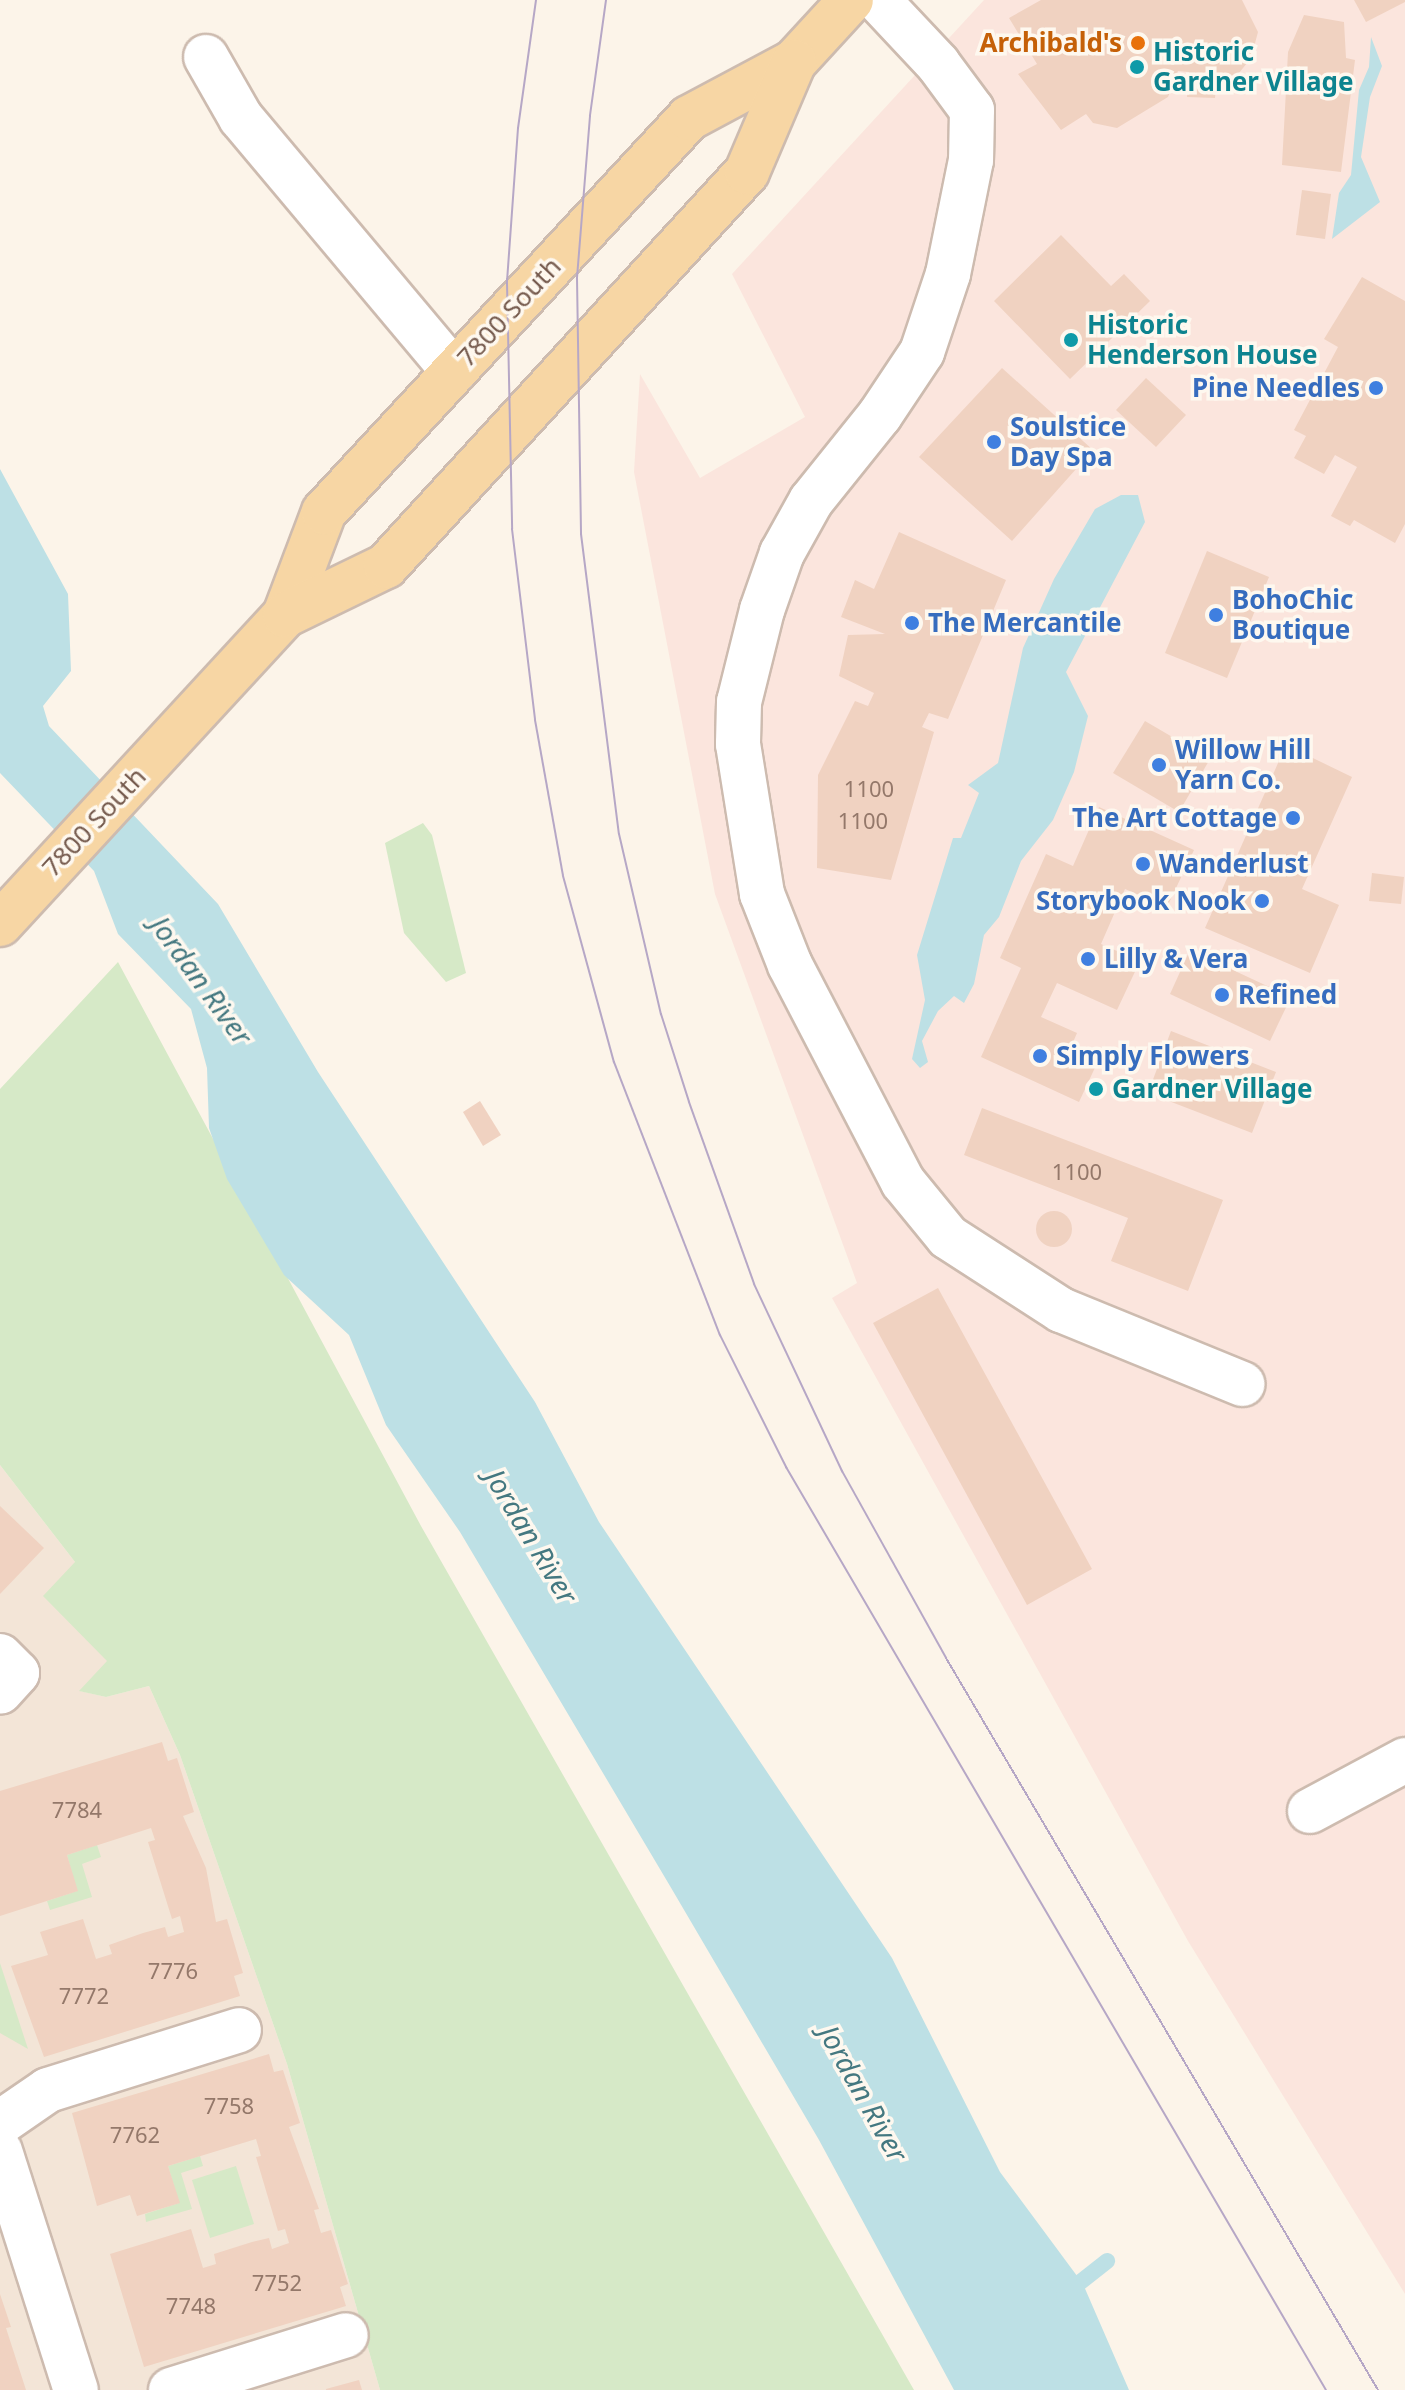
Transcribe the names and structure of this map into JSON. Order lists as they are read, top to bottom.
{
  "streets": {
    "main road": ["7800 South"]
  },
  "water": ["Jordan River"],
  "places": [
    "Archibald's",
    "Historic Gardner Village",
    "Historic Henderson House",
    "Pine Needles",
    "Soulstice Day Spa",
    "BohoChic Boutique",
    "The Mercantile",
    "Willow Hill Yarn Co.",
    "The Art Cottage",
    "Wanderlust",
    "Storybook Nook",
    "Lilly & Vera",
    "Refined",
    "Simply Flowers",
    "Gardner Village"
  ],
  "house_numbers": [
    "1100",
    "1100",
    "1100",
    "7784",
    "7776",
    "7772",
    "7758",
    "7762",
    "7752",
    "7748"
  ]
}
